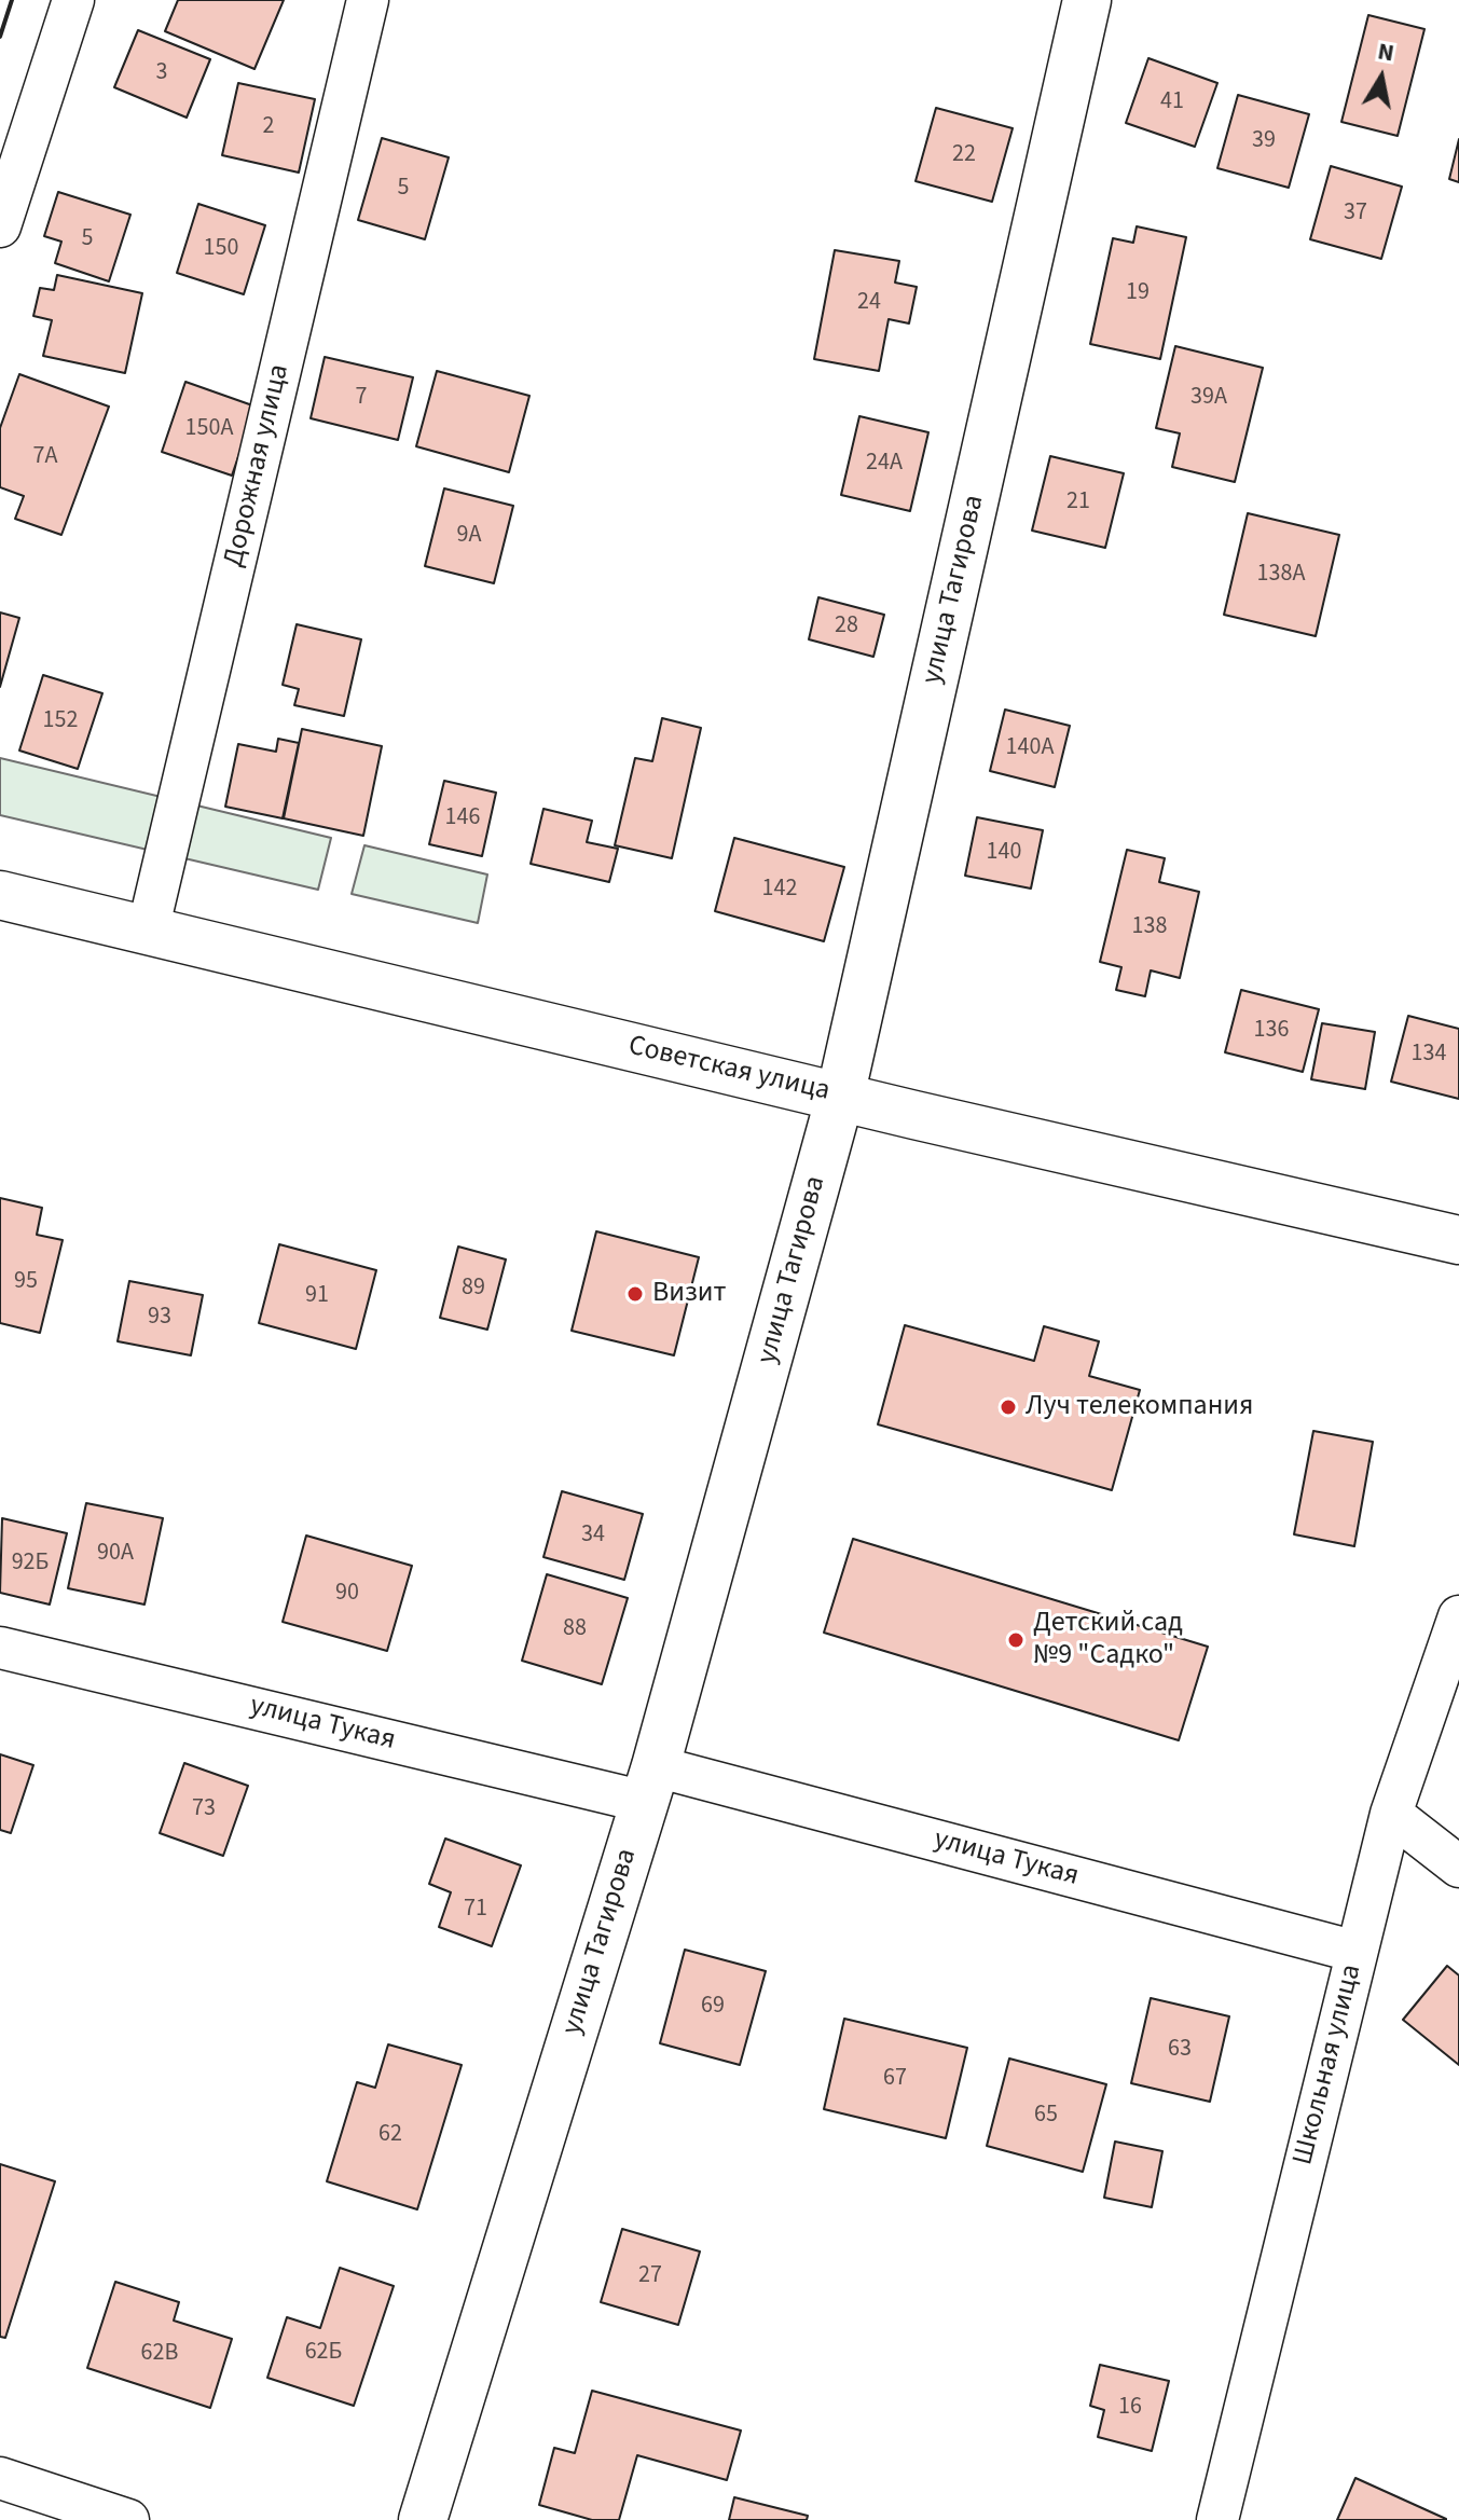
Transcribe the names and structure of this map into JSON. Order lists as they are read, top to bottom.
{
  "streets": {
    "street": [
      "Дорожная улица",
      "улица Тагирова",
      "Советская улица",
      "улица Тукая",
      "Школьная улица"
    ]
  },
  "crossings": [
    ["Дорожная улица", "Советская улица"],
    ["улица Тагирова", "Советская улица"],
    ["улица Тагирова", "улица Тукая"],
    ["улица Тукая", "Школьная улица"]
  ],
  "places": ["Визит", "Луч телекомпания", "Детский сад №9 \"Садко\""],
  "house_numbers": [
    "3",
    "41",
    "2",
    "39",
    "22",
    "5",
    "37",
    "5",
    "150",
    "19",
    "24",
    "7",
    "39А",
    "150А",
    "7А",
    "24А",
    "21",
    "9А",
    "138А",
    "28",
    "152",
    "140А",
    "146",
    "140",
    "142",
    "138",
    "136",
    "134",
    "95",
    "89",
    "91",
    "93",
    "34",
    "90А",
    "92Б",
    "90",
    "88",
    "73",
    "71",
    "69",
    "63",
    "67",
    "65",
    "62",
    "27",
    "62Б",
    "62В",
    "16"
  ],
  "north": "top"
}
